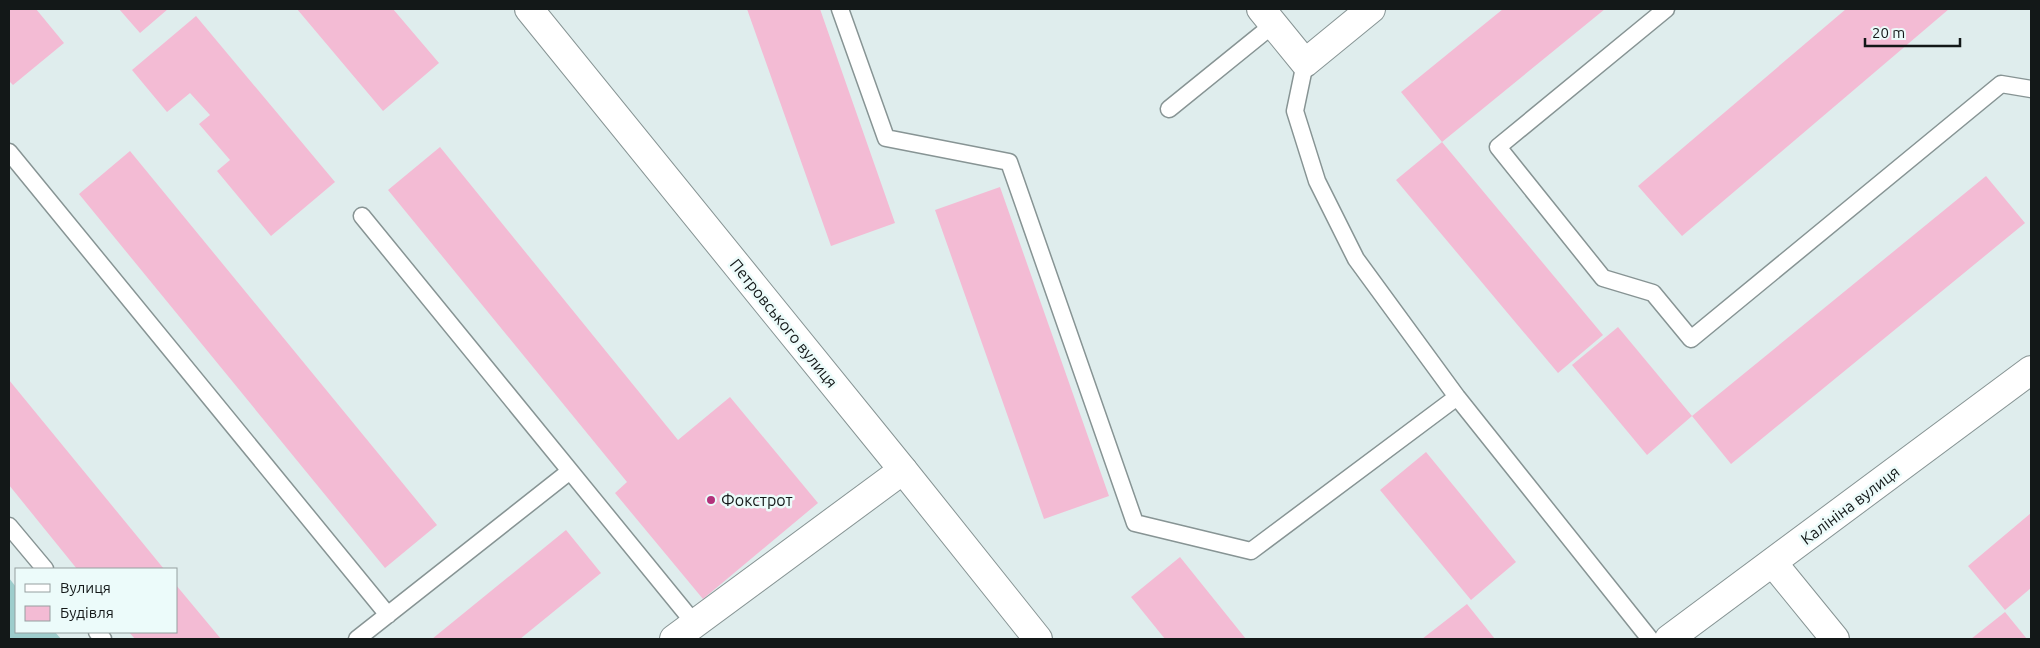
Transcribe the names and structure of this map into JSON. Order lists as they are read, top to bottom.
{
  "streets": {
    "street": ["Петровського вулиця", "Калініна вулиця"]
  },
  "places": ["Фокстрот"],
  "legend": ["Вулиця", "Будівля"],
  "scale_bar": "20 m"
}
